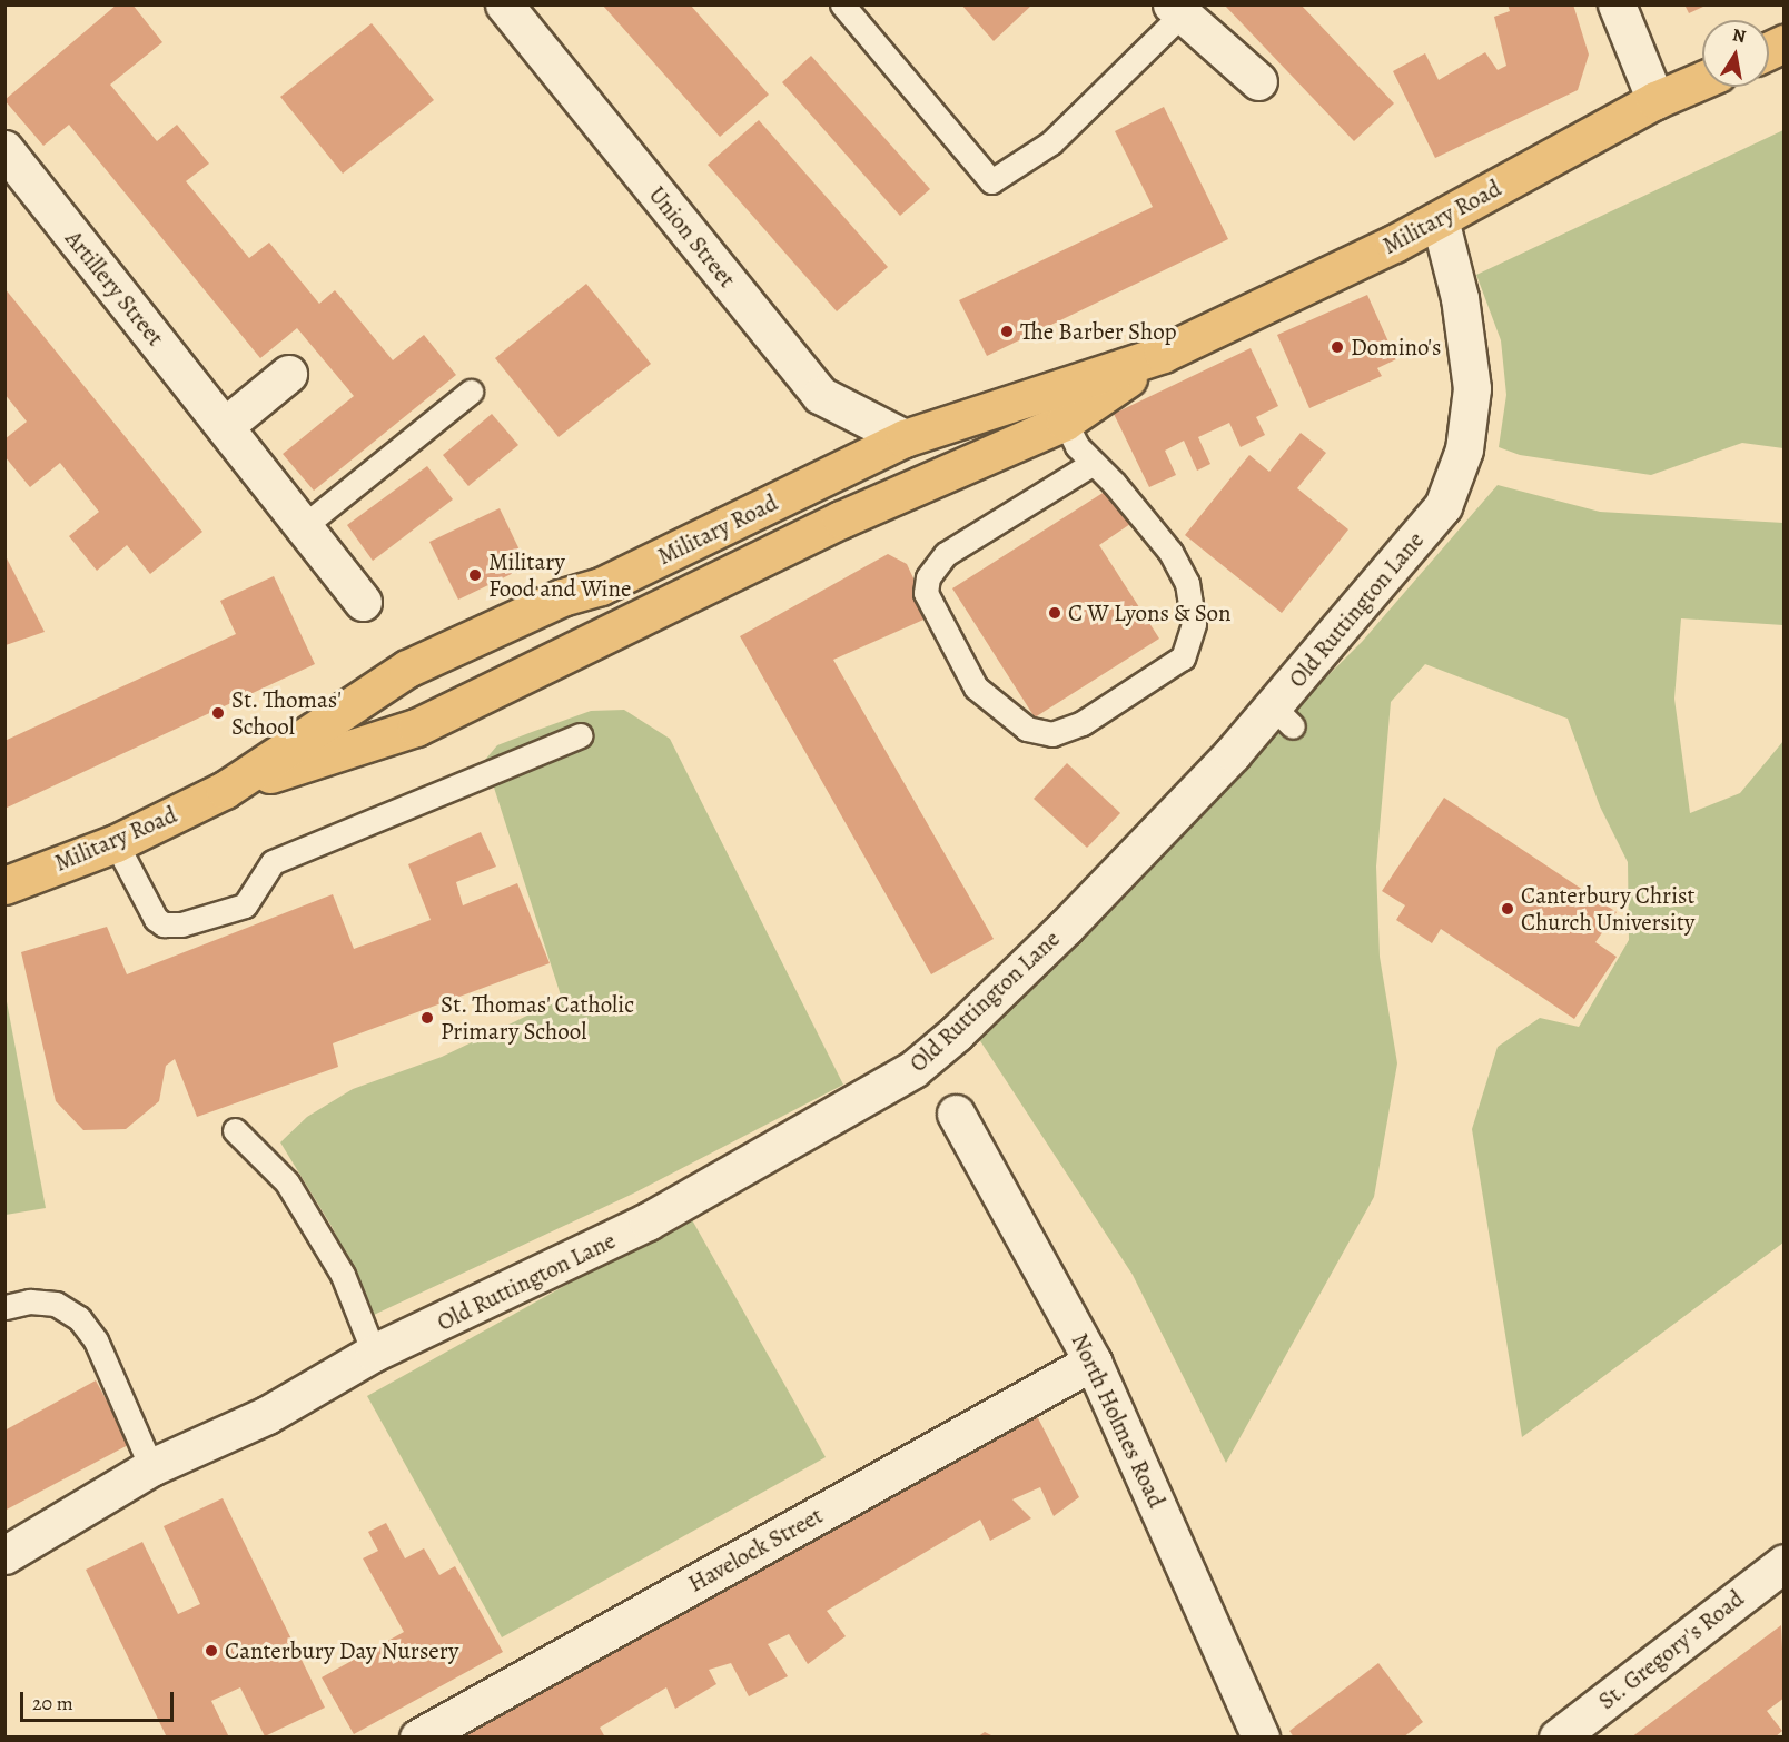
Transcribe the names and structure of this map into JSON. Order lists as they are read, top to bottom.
{
  "streets": {
    "highway": ["Military Road"],
    "street": [
      "Union Street",
      "Artillery Street",
      "Old Ruttington Lane",
      "North Holmes Road",
      "Havelock Street",
      "St. Gregory's Road"
    ]
  },
  "crossings": [
    ["Military Road", "Union Street"],
    ["Military Road", "Old Ruttington Lane"],
    ["North Holmes Road", "Havelock Street"]
  ],
  "places": [
    "The Barber Shop",
    "Domino's",
    "Military Food and Wine",
    "C W Lyons & Son",
    "St. Thomas' School",
    "Canterbury Christ Church University",
    "St. Thomas' Catholic Primary School",
    "Canterbury Day Nursery"
  ],
  "scale_bar": "20 m",
  "north": "top"
}
